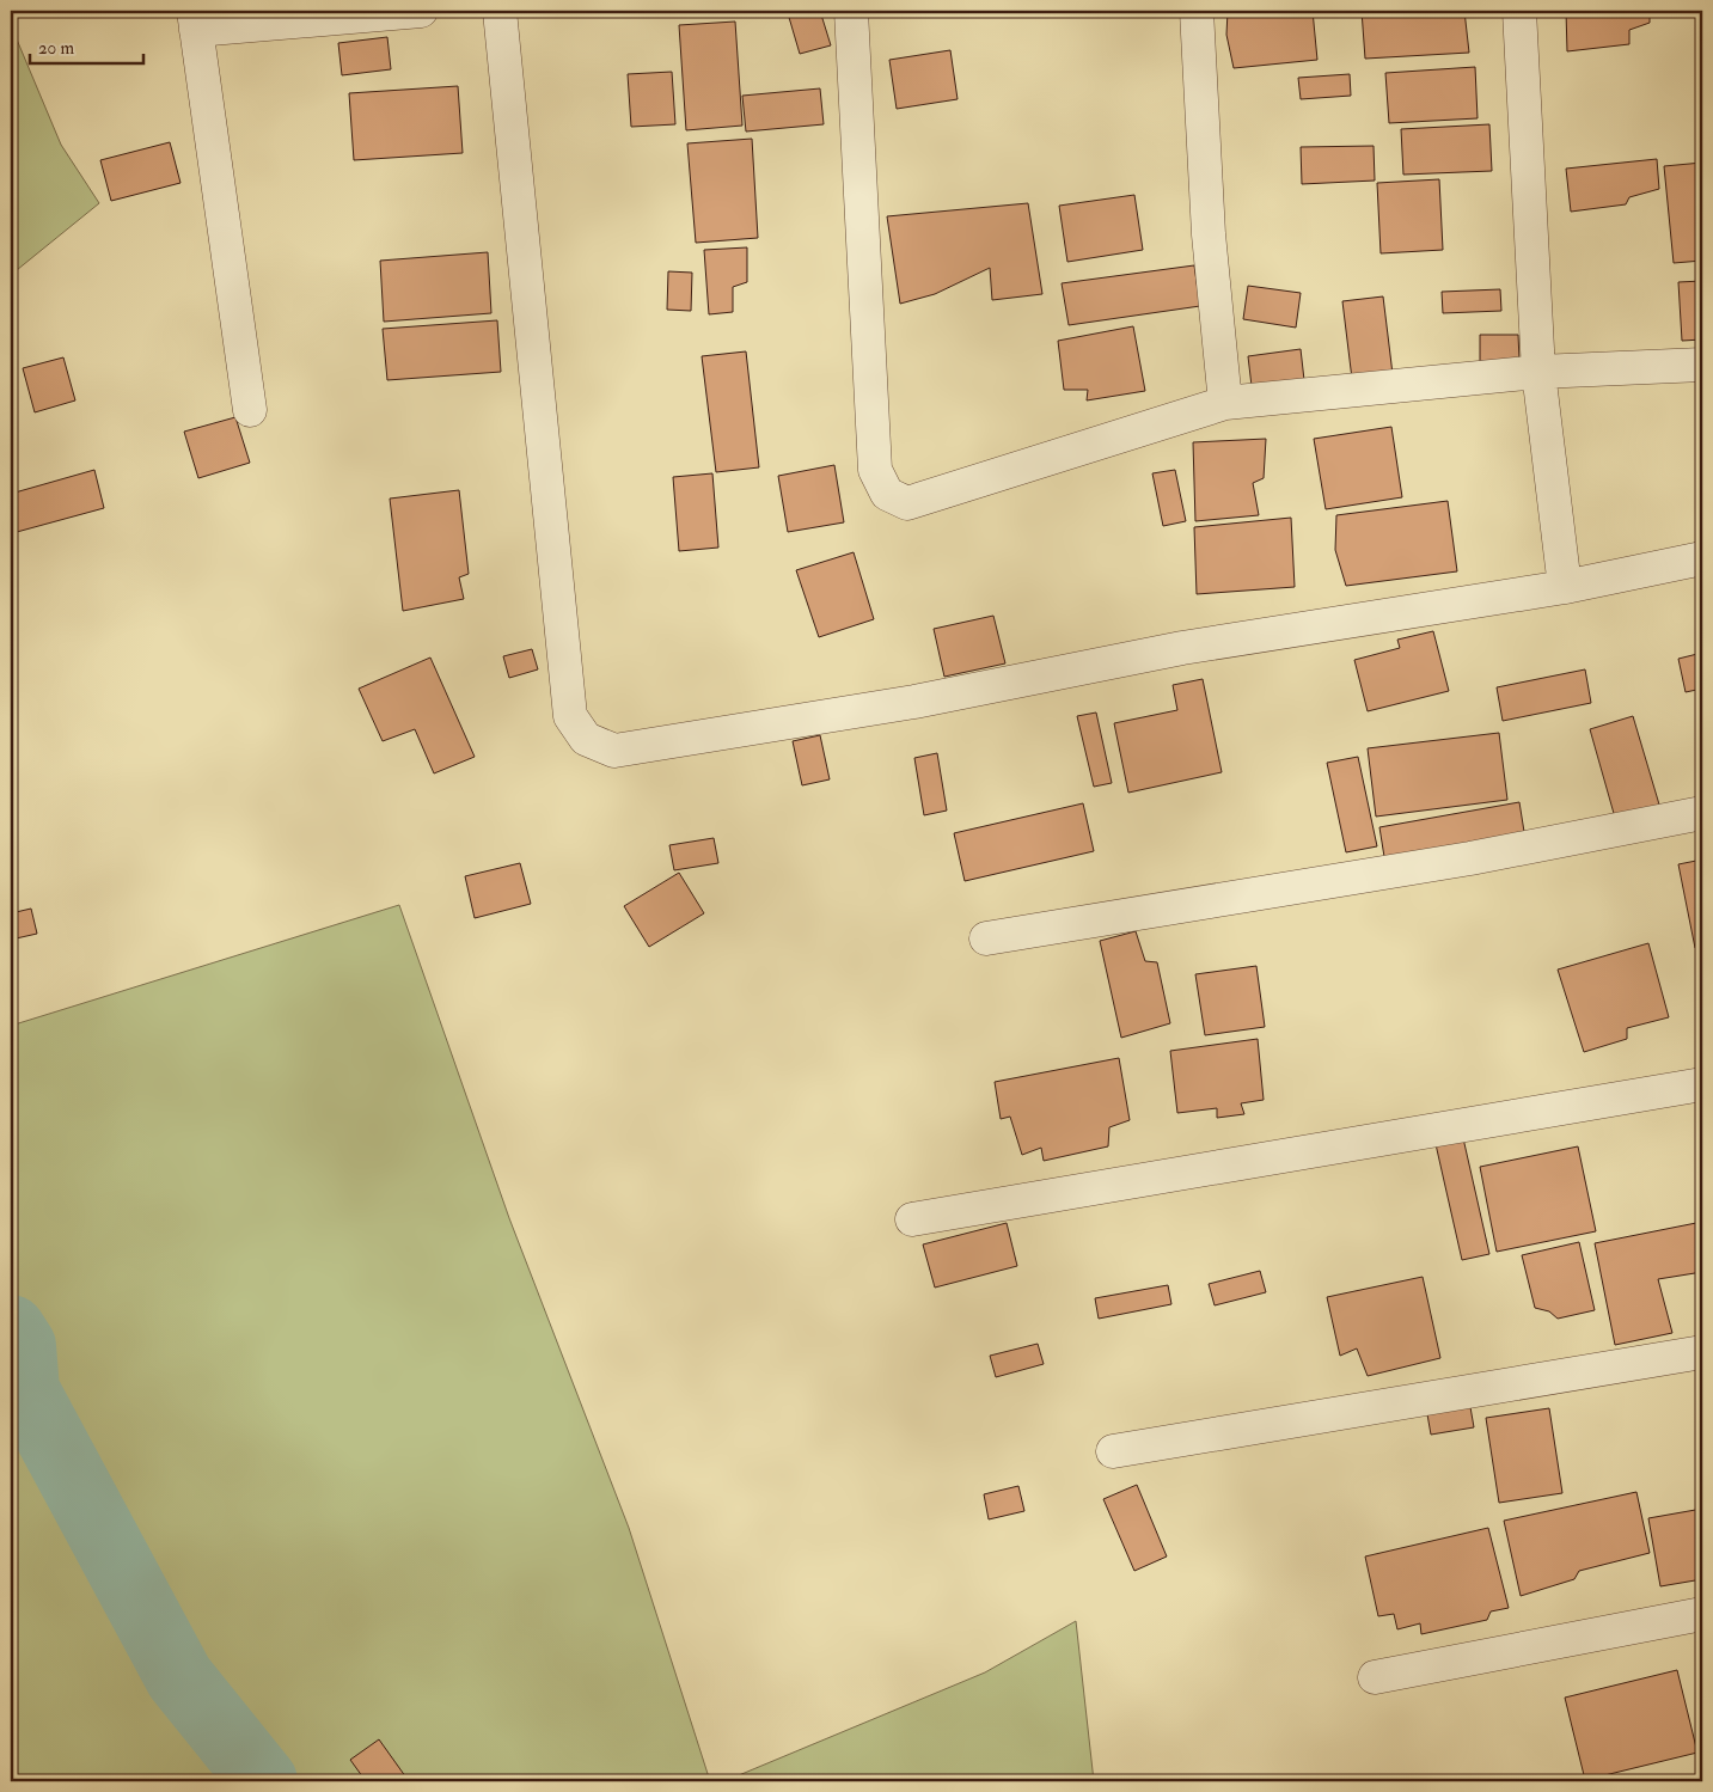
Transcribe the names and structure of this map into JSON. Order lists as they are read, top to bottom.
{
  "scale_bar": "20 m"
}
